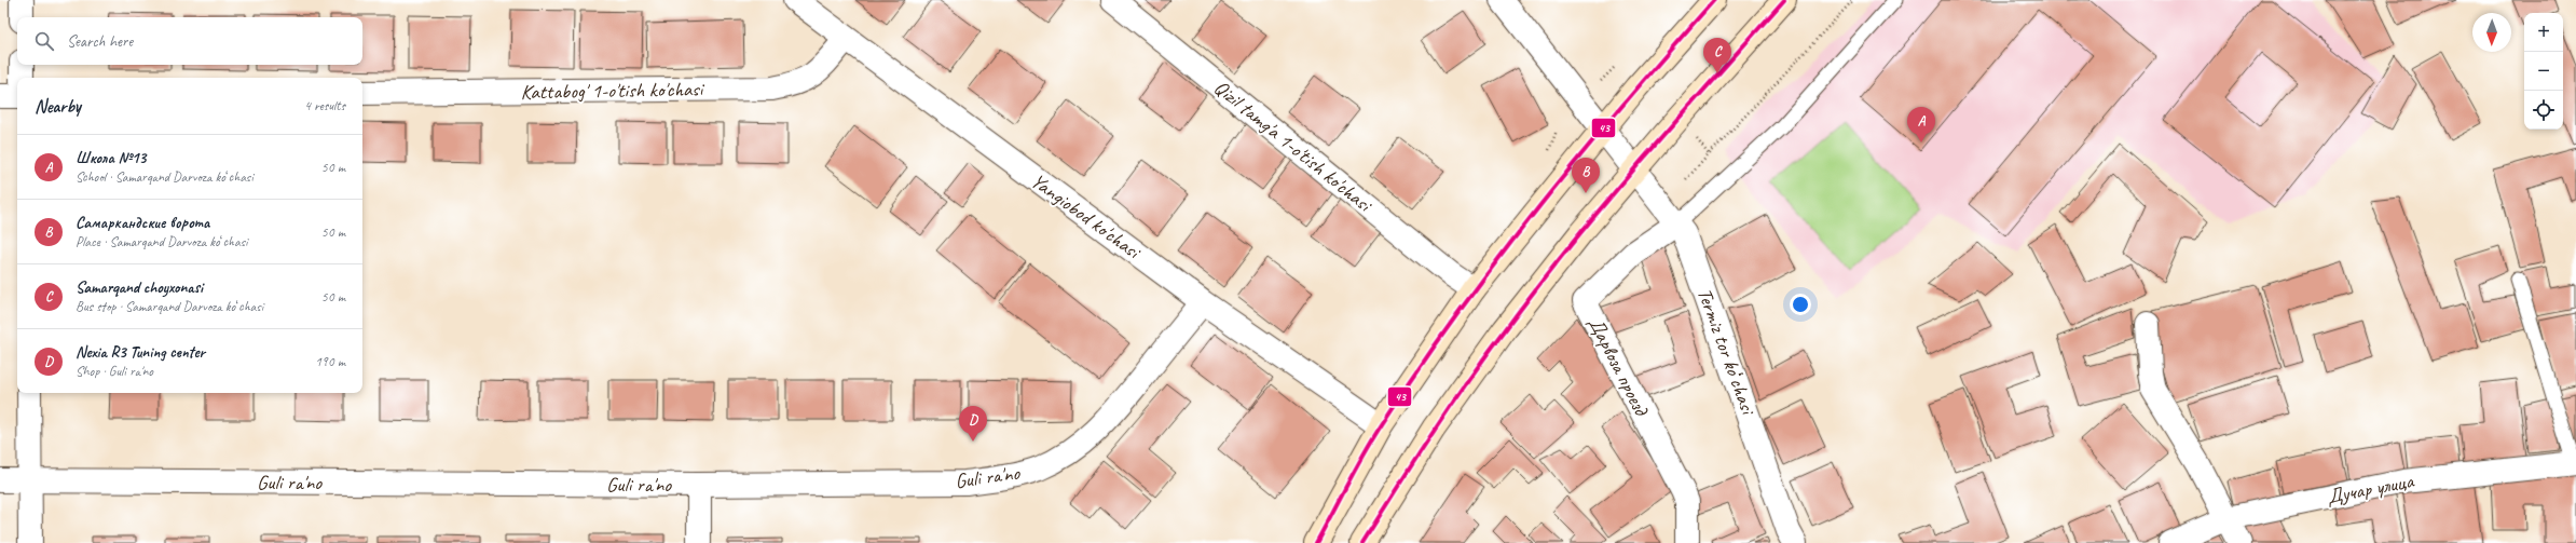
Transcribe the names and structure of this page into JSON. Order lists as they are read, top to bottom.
{
  "streets": {
    "street": [
      "Kattabog' 1-o'tish ko'chasi",
      "Qizil tamg'a 1-o'tish ko'chasi",
      "Yangiobod ko'chasi",
      "Termiz tor koʻchasi",
      "Дарвоза проезд",
      "Guli ra'no",
      "Дучар улица"
    ]
  },
  "crossings": [
    ["Kattabog' 1-o'tish ko'chasi", "Yangiobod ko'chasi"],
    ["Yangiobod ko'chasi", "Guli ra'no"],
    ["Termiz tor koʻchasi", "Дарвоза проезд"]
  ],
  "lines": ["transit line 43"],
  "north": "bottom",
  "page": {
    "map_buttons": ["+", "−"],
    "search": "Search here",
    "pins": [
      "C",
      "A",
      "B",
      "D"
    ],
    "heading": ["Nearby", "4 results"],
    "list": [
      {
        "mark": "A",
        "name": "Школа №13",
        "note": "School · Samarqand Darvoza koʻchasi",
        "value": "50 m"
      },
      {
        "mark": "B",
        "name": "Самаркандские ворота",
        "note": "Place · Samarqand Darvoza koʻchasi",
        "value": "50 m"
      },
      {
        "mark": "C",
        "name": "Samarqand choyxonasi",
        "note": "Bus stop · Samarqand Darvoza koʻchasi",
        "value": "50 m"
      },
      {
        "mark": "D",
        "name": "Nexia R3 Tuning center",
        "note": "Shop · Guli ra'no",
        "value": "190 m"
      }
    ]
  }
}
